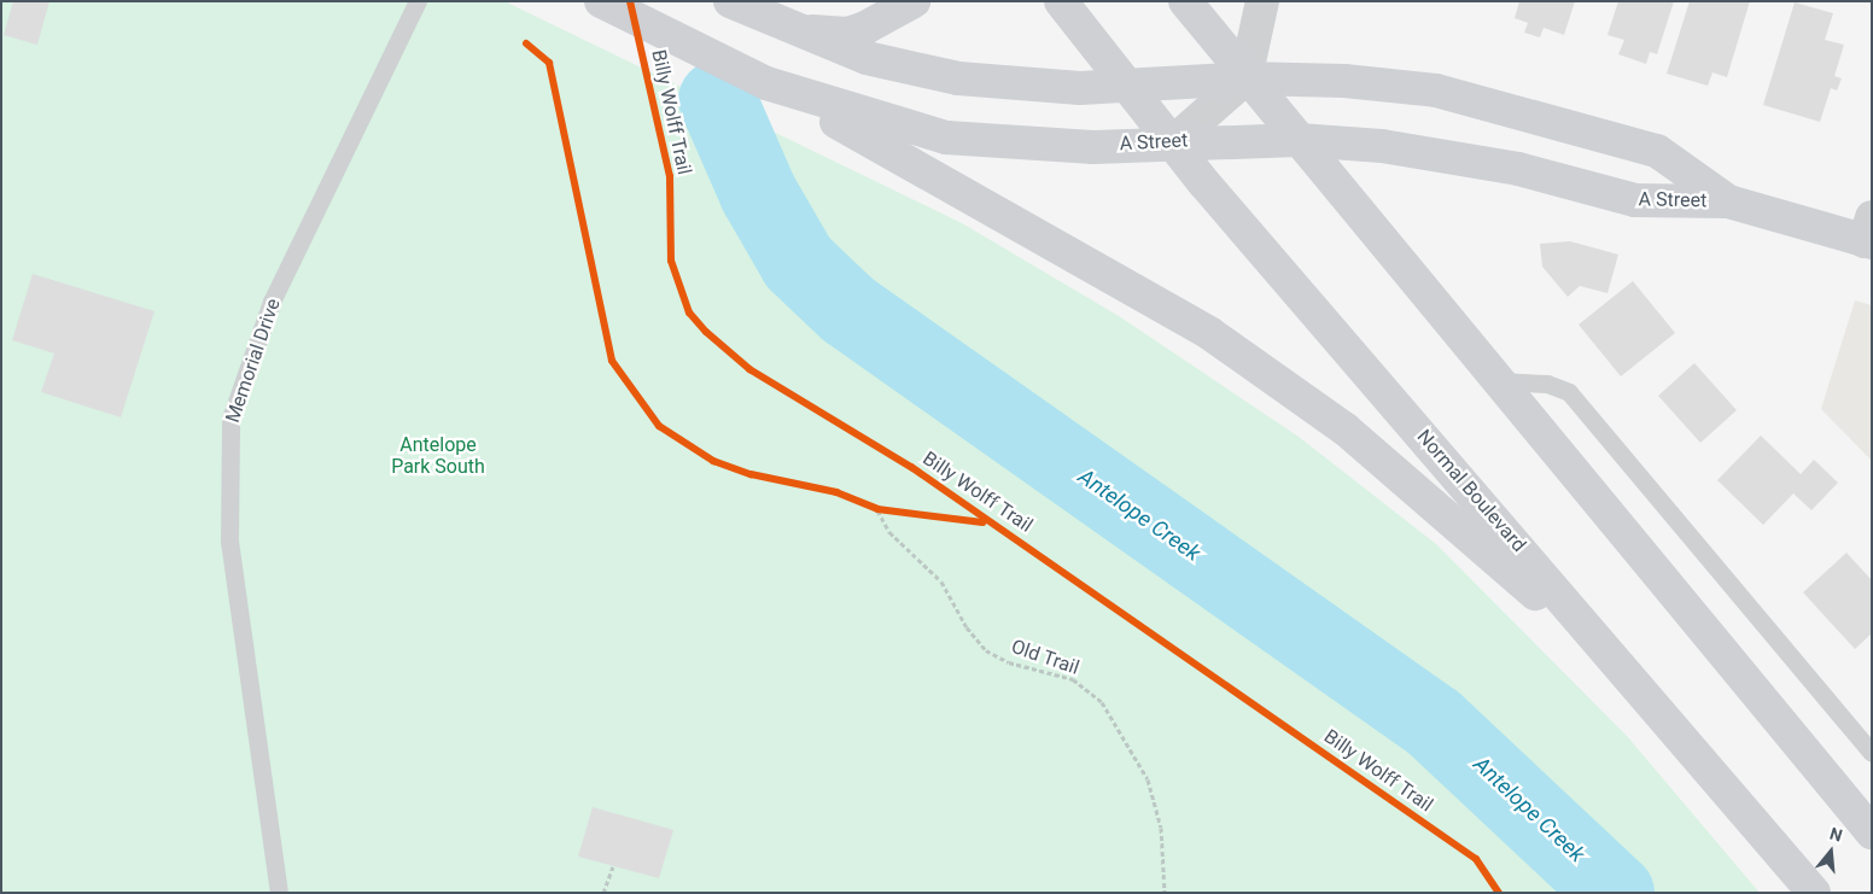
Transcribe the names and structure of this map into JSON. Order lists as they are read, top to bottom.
{
  "streets": {
    "main road": ["A Street", "Normal Boulevard"],
    "lane": ["Memorial Drive"],
    "path": ["Old Trail"],
    "cycle path": ["Billy Wolff Trail"]
  },
  "crossings": [
    ["A Street", "Normal Boulevard"]
  ],
  "water": ["Antelope Creek"],
  "parks": ["Antelope Park South"],
  "north": "top"
}
